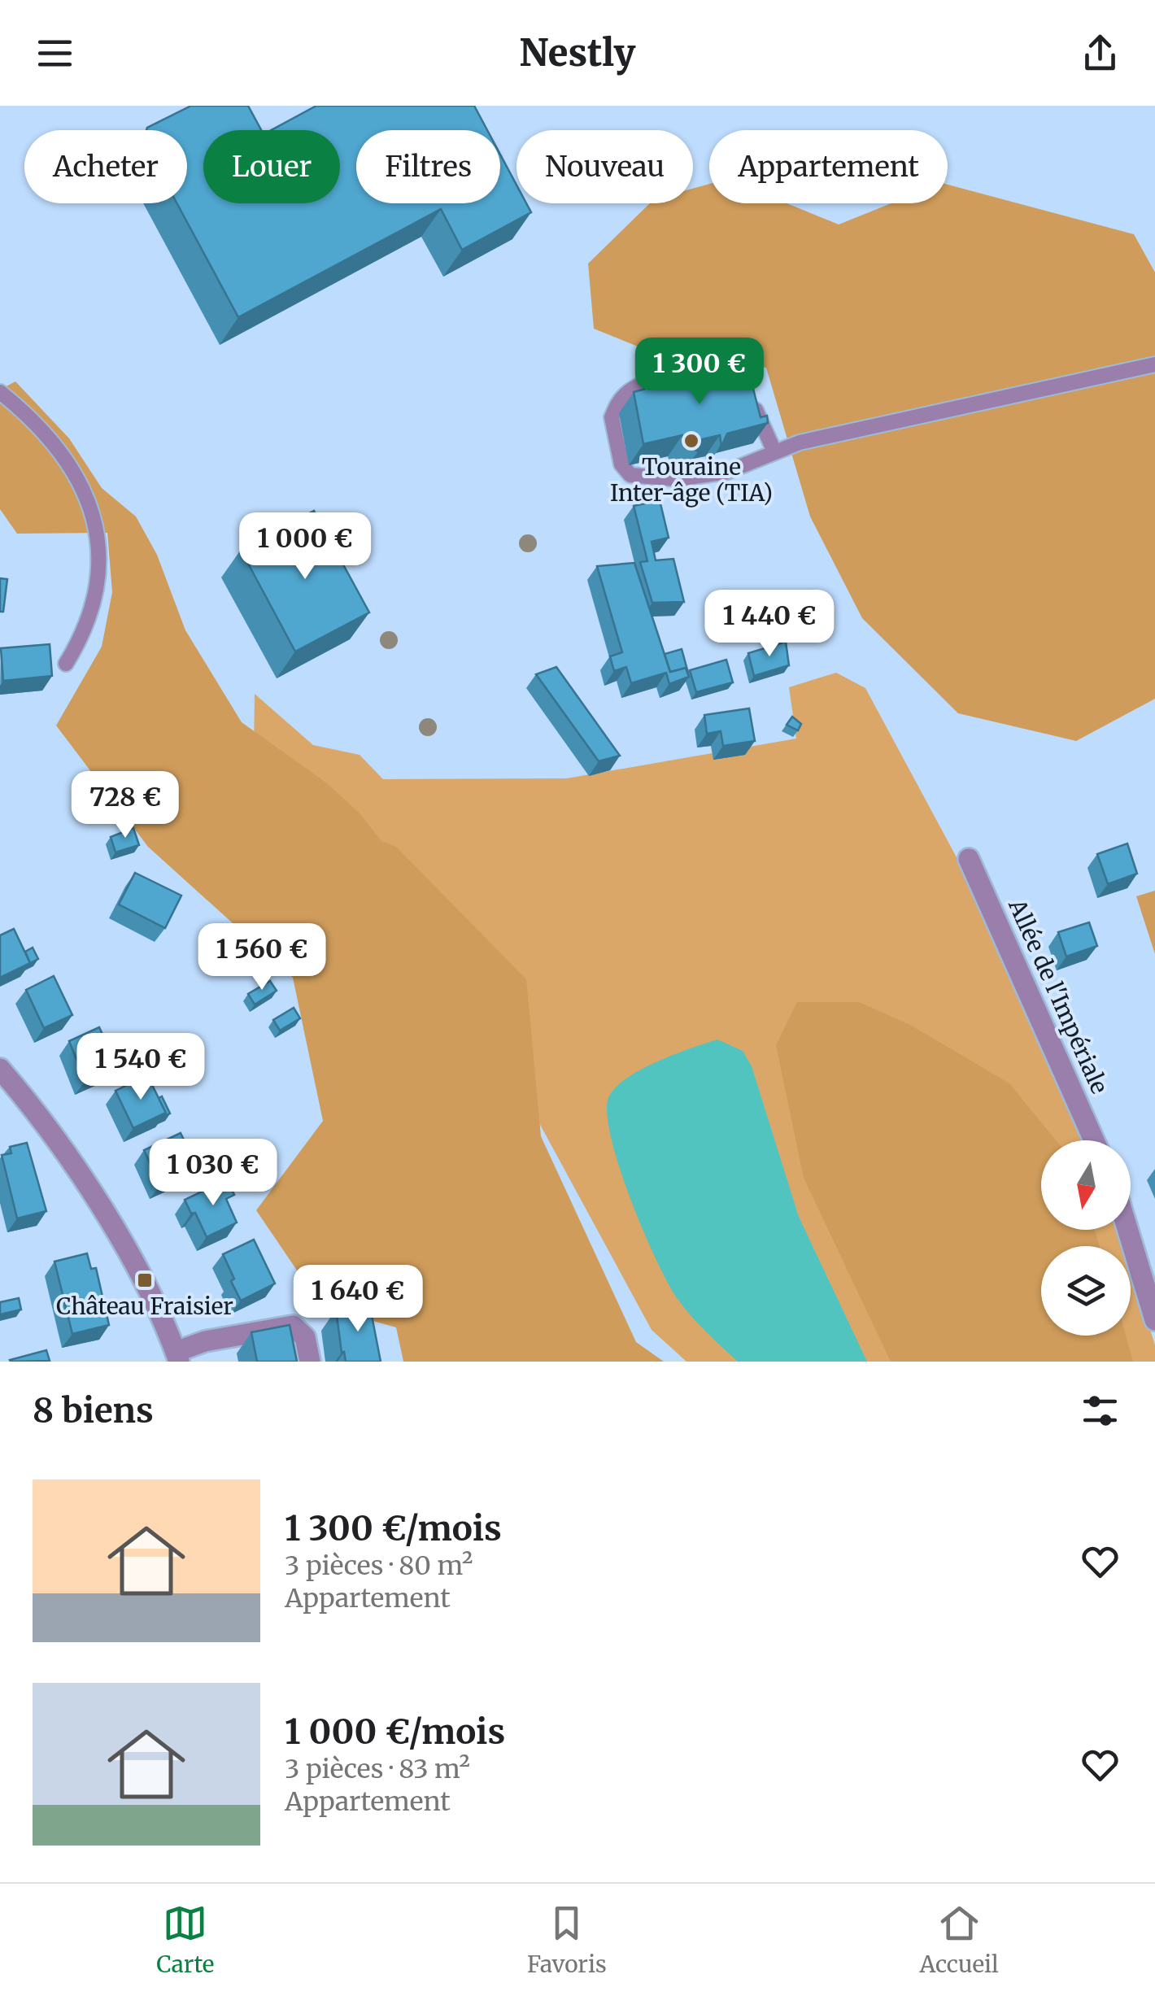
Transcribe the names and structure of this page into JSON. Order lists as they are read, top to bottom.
{
  "streets": {
    "street": ["Allée de l'Impériale"]
  },
  "places": {
    "other": ["Touraine Inter-âge (TIA)"],
    "transit": ["Château Fraisier"]
  },
  "north": "bottom",
  "page": {
    "header": "Nestly",
    "chip": [
      "Acheter",
      "Louer",
      "Filtres",
      "Nouveau",
      "Appartement"
    ],
    "price": [
      "1 300 €",
      "1 000 €",
      "1 440 €",
      "728 €",
      "1 560 €",
      "1 540 €",
      "1 030 €",
      "1 640 €"
    ],
    "heading": "8 biens",
    "list": [
      {
        "name": "1 300 €/mois",
        "note": "3 pièces · 80 m² · Appartement"
      },
      {
        "name": "1 000 €/mois",
        "note": "3 pièces · 83 m² · Appartement"
      }
    ],
    "tabs": ["Carte", "Favoris", "Accueil"]
  }
}
